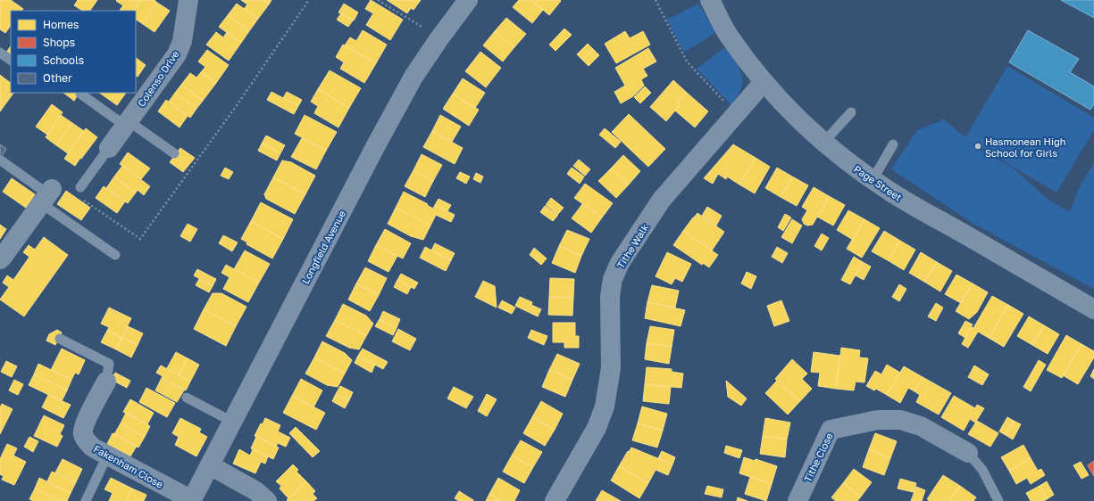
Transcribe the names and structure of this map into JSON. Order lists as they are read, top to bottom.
{
  "streets": {
    "street": [
      "Colenso Drive",
      "Page Street",
      "Tithe Walk",
      "Longfield Avenue",
      "Tithe Close",
      "Fakenham Close"
    ]
  },
  "crossings": [
    ["Page Street", "Tithe Walk"],
    ["Longfield Avenue", "Fakenham Close"]
  ],
  "places": ["Hasmonean High School for Girls"],
  "legend": [
    "Homes",
    "Shops",
    "Schools",
    "Other"
  ]
}
